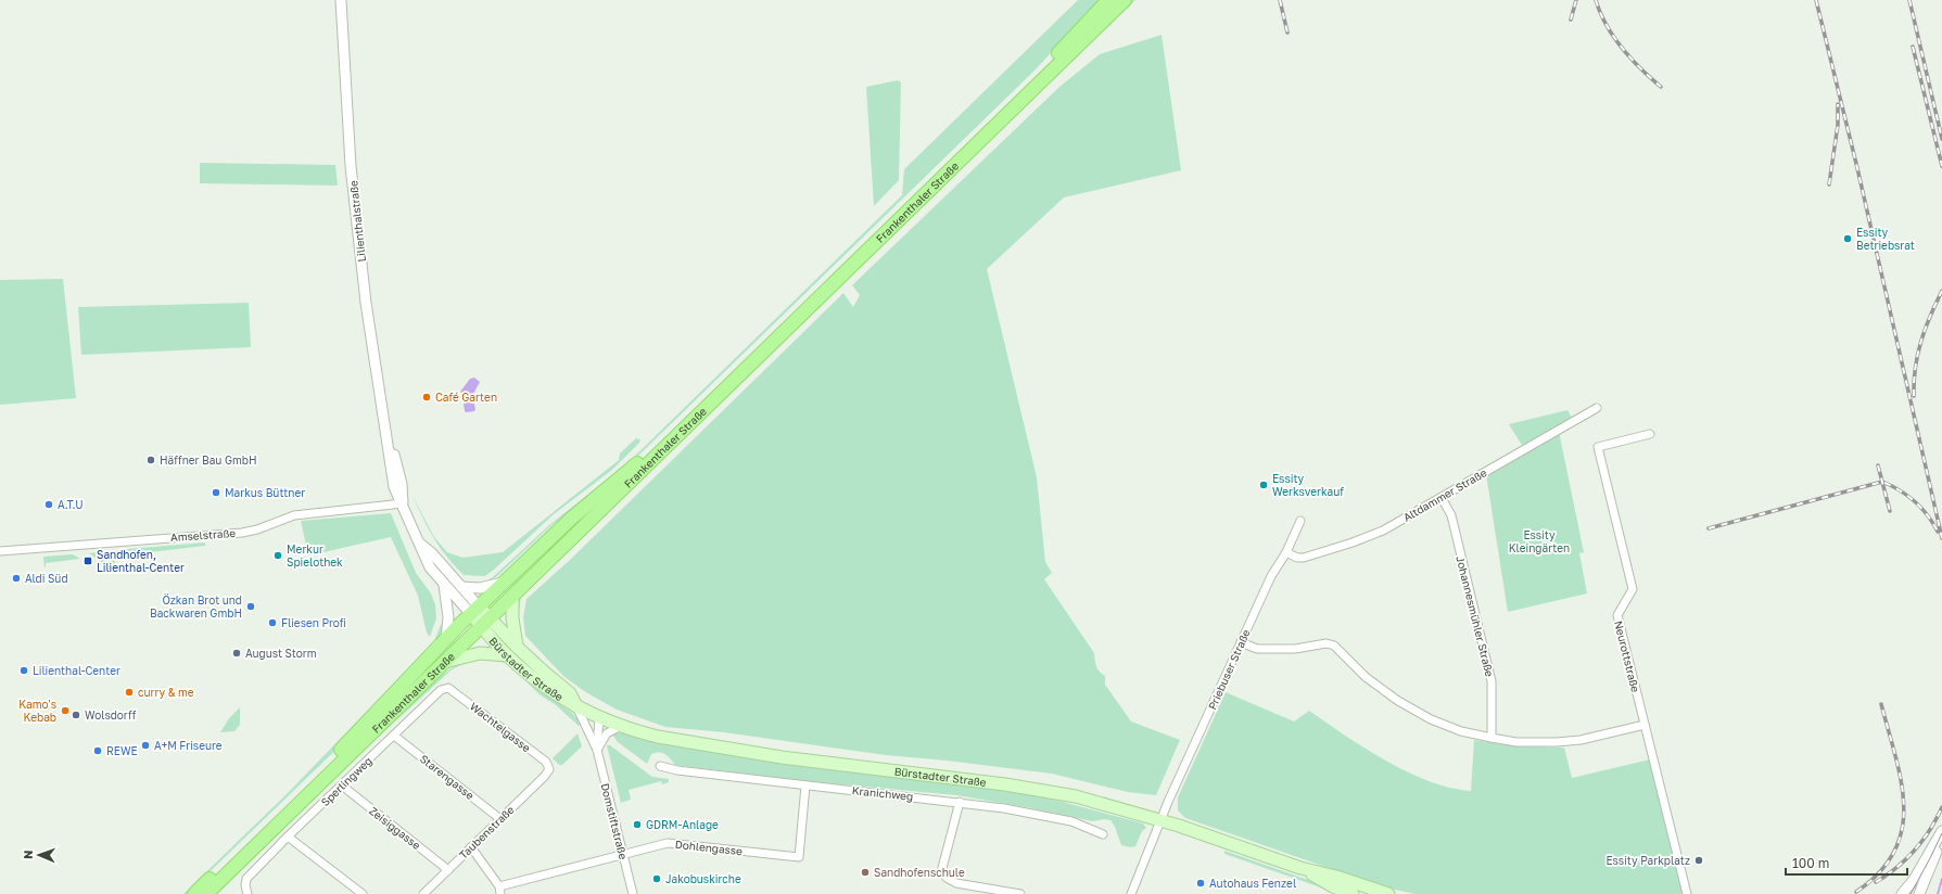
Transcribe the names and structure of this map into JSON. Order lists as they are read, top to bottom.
{
  "streets": {
    "main road": ["Frankenthaler Straße", "Bürstadter Straße"],
    "street": [
      "Lilienthalstraße",
      "Altdammer Straße",
      "Amselstraße",
      "Johannesmühler Straße",
      "Neurottstraße",
      "Priebuser Straße",
      "Wachtelgasse",
      "Starengasse",
      "Sperlingweg",
      "Kranichweg",
      "Domstiftstraße",
      "Zeisiggasse",
      "Taubenstraße",
      "Dohlengasse"
    ]
  },
  "crossings": [
    ["Frankenthaler Straße", "Lilienthalstraße"],
    ["Frankenthaler Straße", "Bürstadter Straße"],
    ["Lilienthalstraße", "Amselstraße"],
    ["Altdammer Straße", "Johannesmühler Straße"],
    ["Altdammer Straße", "Priebuser Straße"],
    ["Bürstadter Straße", "Priebuser Straße"],
    ["Wachtelgasse", "Sperlingweg"],
    ["Wachtelgasse", "Taubenstraße"],
    ["Starengasse", "Sperlingweg"],
    ["Starengasse", "Taubenstraße"],
    ["Sperlingweg", "Zeisiggasse"],
    ["Kranichweg", "Dohlengasse"],
    ["Domstiftstraße", "Dohlengasse"],
    ["Zeisiggasse", "Taubenstraße"]
  ],
  "parks": ["Essity Kleingärten"],
  "places": {
    "other": [
      "Essity Betriebsrat",
      "Café Garten",
      "Häffner Bau GmbH",
      "Essity Werksverkauf",
      "Markus Büttner",
      "A.T.U",
      "Merkur Spielothek",
      "Aldi Süd",
      "Özkan Brot und Backwaren GmbH",
      "Fliesen Profi",
      "August Storm",
      "Lilienthal-Center",
      "curry & me",
      "Kamo's Kebab",
      "Wolsdorff",
      "A+M Friseure",
      "REWE",
      "GDRM-Anlage",
      "Essity Parkplatz",
      "Sandhofenschule",
      "Jakobuskirche",
      "Autohaus Fenzel"
    ],
    "transit": ["Sandhofen, Lilienthal-Center"]
  },
  "scale_bar": "100 m",
  "north": "left"
}
